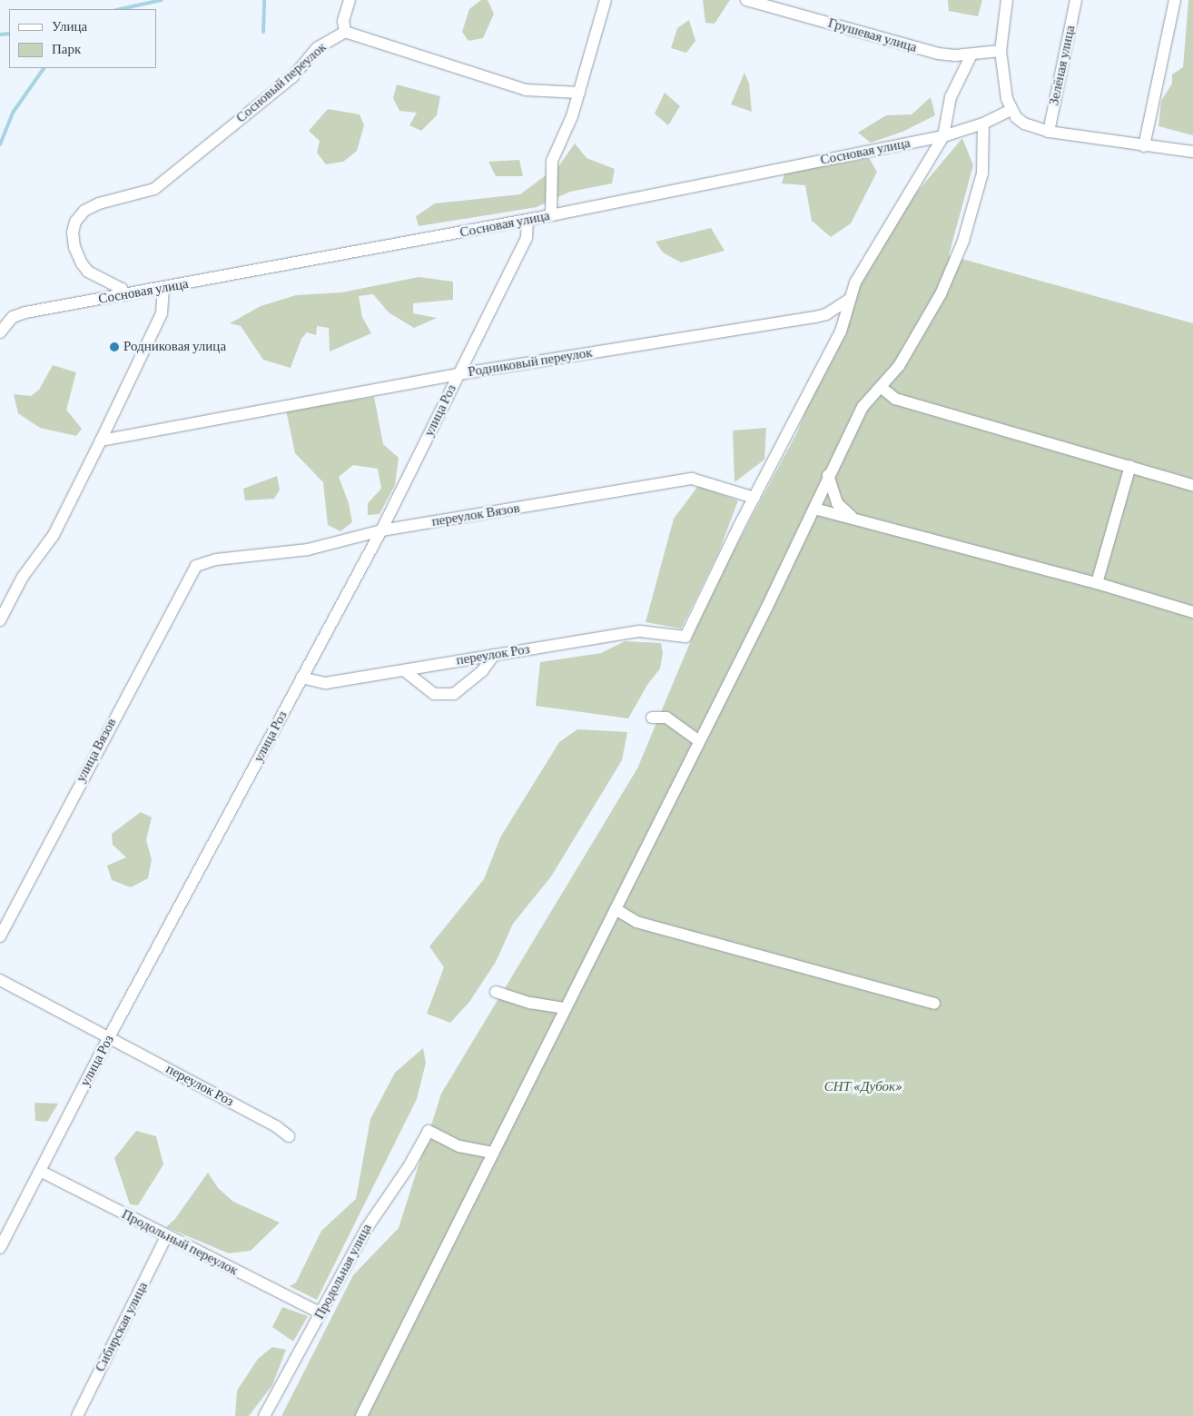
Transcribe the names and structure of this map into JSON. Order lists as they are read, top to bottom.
{
  "streets": {
    "street": [
      "Грушевая улица",
      "Зелёная улица",
      "Сосновый переулок",
      "Сосновая улица",
      "Родниковый переулок",
      "улица Роз",
      "переулок Вязов",
      "переулок Роз",
      "улица Вязов",
      "Продольный переулок",
      "Продольная улица",
      "Сибирская улица"
    ]
  },
  "crossings": [
    ["Сосновый переулок", "Сосновая улица"],
    ["Сосновая улица", "улица Роз"],
    ["Родниковый переулок", "улица Роз"],
    ["улица Роз", "переулок Вязов"],
    ["улица Роз", "переулок Роз"],
    ["улица Роз", "Продольный переулок"],
    ["переулок Вязов", "переулок Роз"],
    ["переулок Вязов", "улица Вязов"],
    ["Продольный переулок", "Продольная улица"],
    ["Продольный переулок", "Сибирская улица"]
  ],
  "parks": ["СНТ «Дубок»"],
  "places": ["Родниковая улица"],
  "legend": ["Улица", "Парк"]
}
